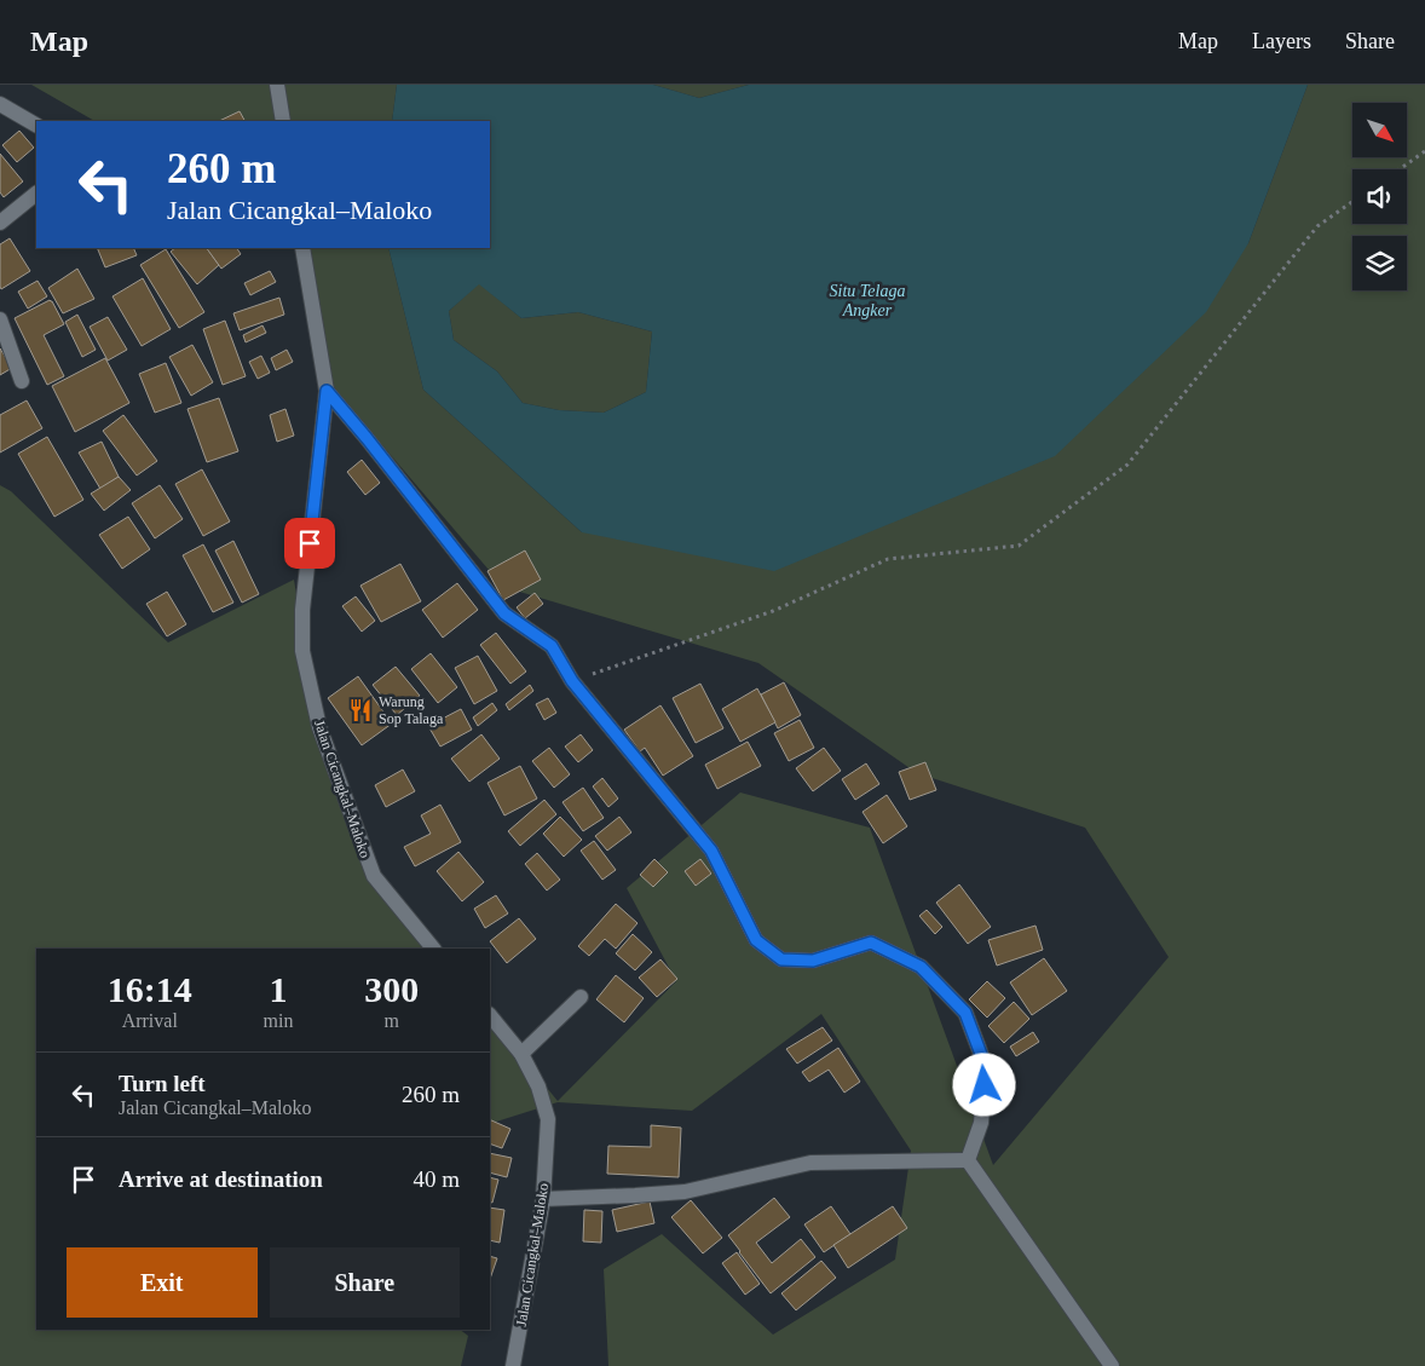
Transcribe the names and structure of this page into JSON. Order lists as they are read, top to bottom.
{
  "streets": {
    "street": ["Jalan Cicangkal–Maloko"]
  },
  "water": ["Situ Telaga Angker"],
  "places": {
    "restaurant": ["Warung Sop Talaga"]
  },
  "north": "bottom right",
  "page": {
    "header": "Map",
    "nav": ["Map", "Layers", "Share"],
    "turn": ["260 m", "Jalan Cicangkal–Maloko"],
    "eta": [
      "16:14",
      "Arrival",
      "1",
      "min",
      "300",
      "m"
    ],
    "list": [
      {
        "name": "Turn left",
        "note": "Jalan Cicangkal–Maloko",
        "value": "260 m"
      },
      {
        "name": "Arrive at destination",
        "value": "40 m"
      }
    ],
    "buttons": ["Exit", "Share"]
  }
}
